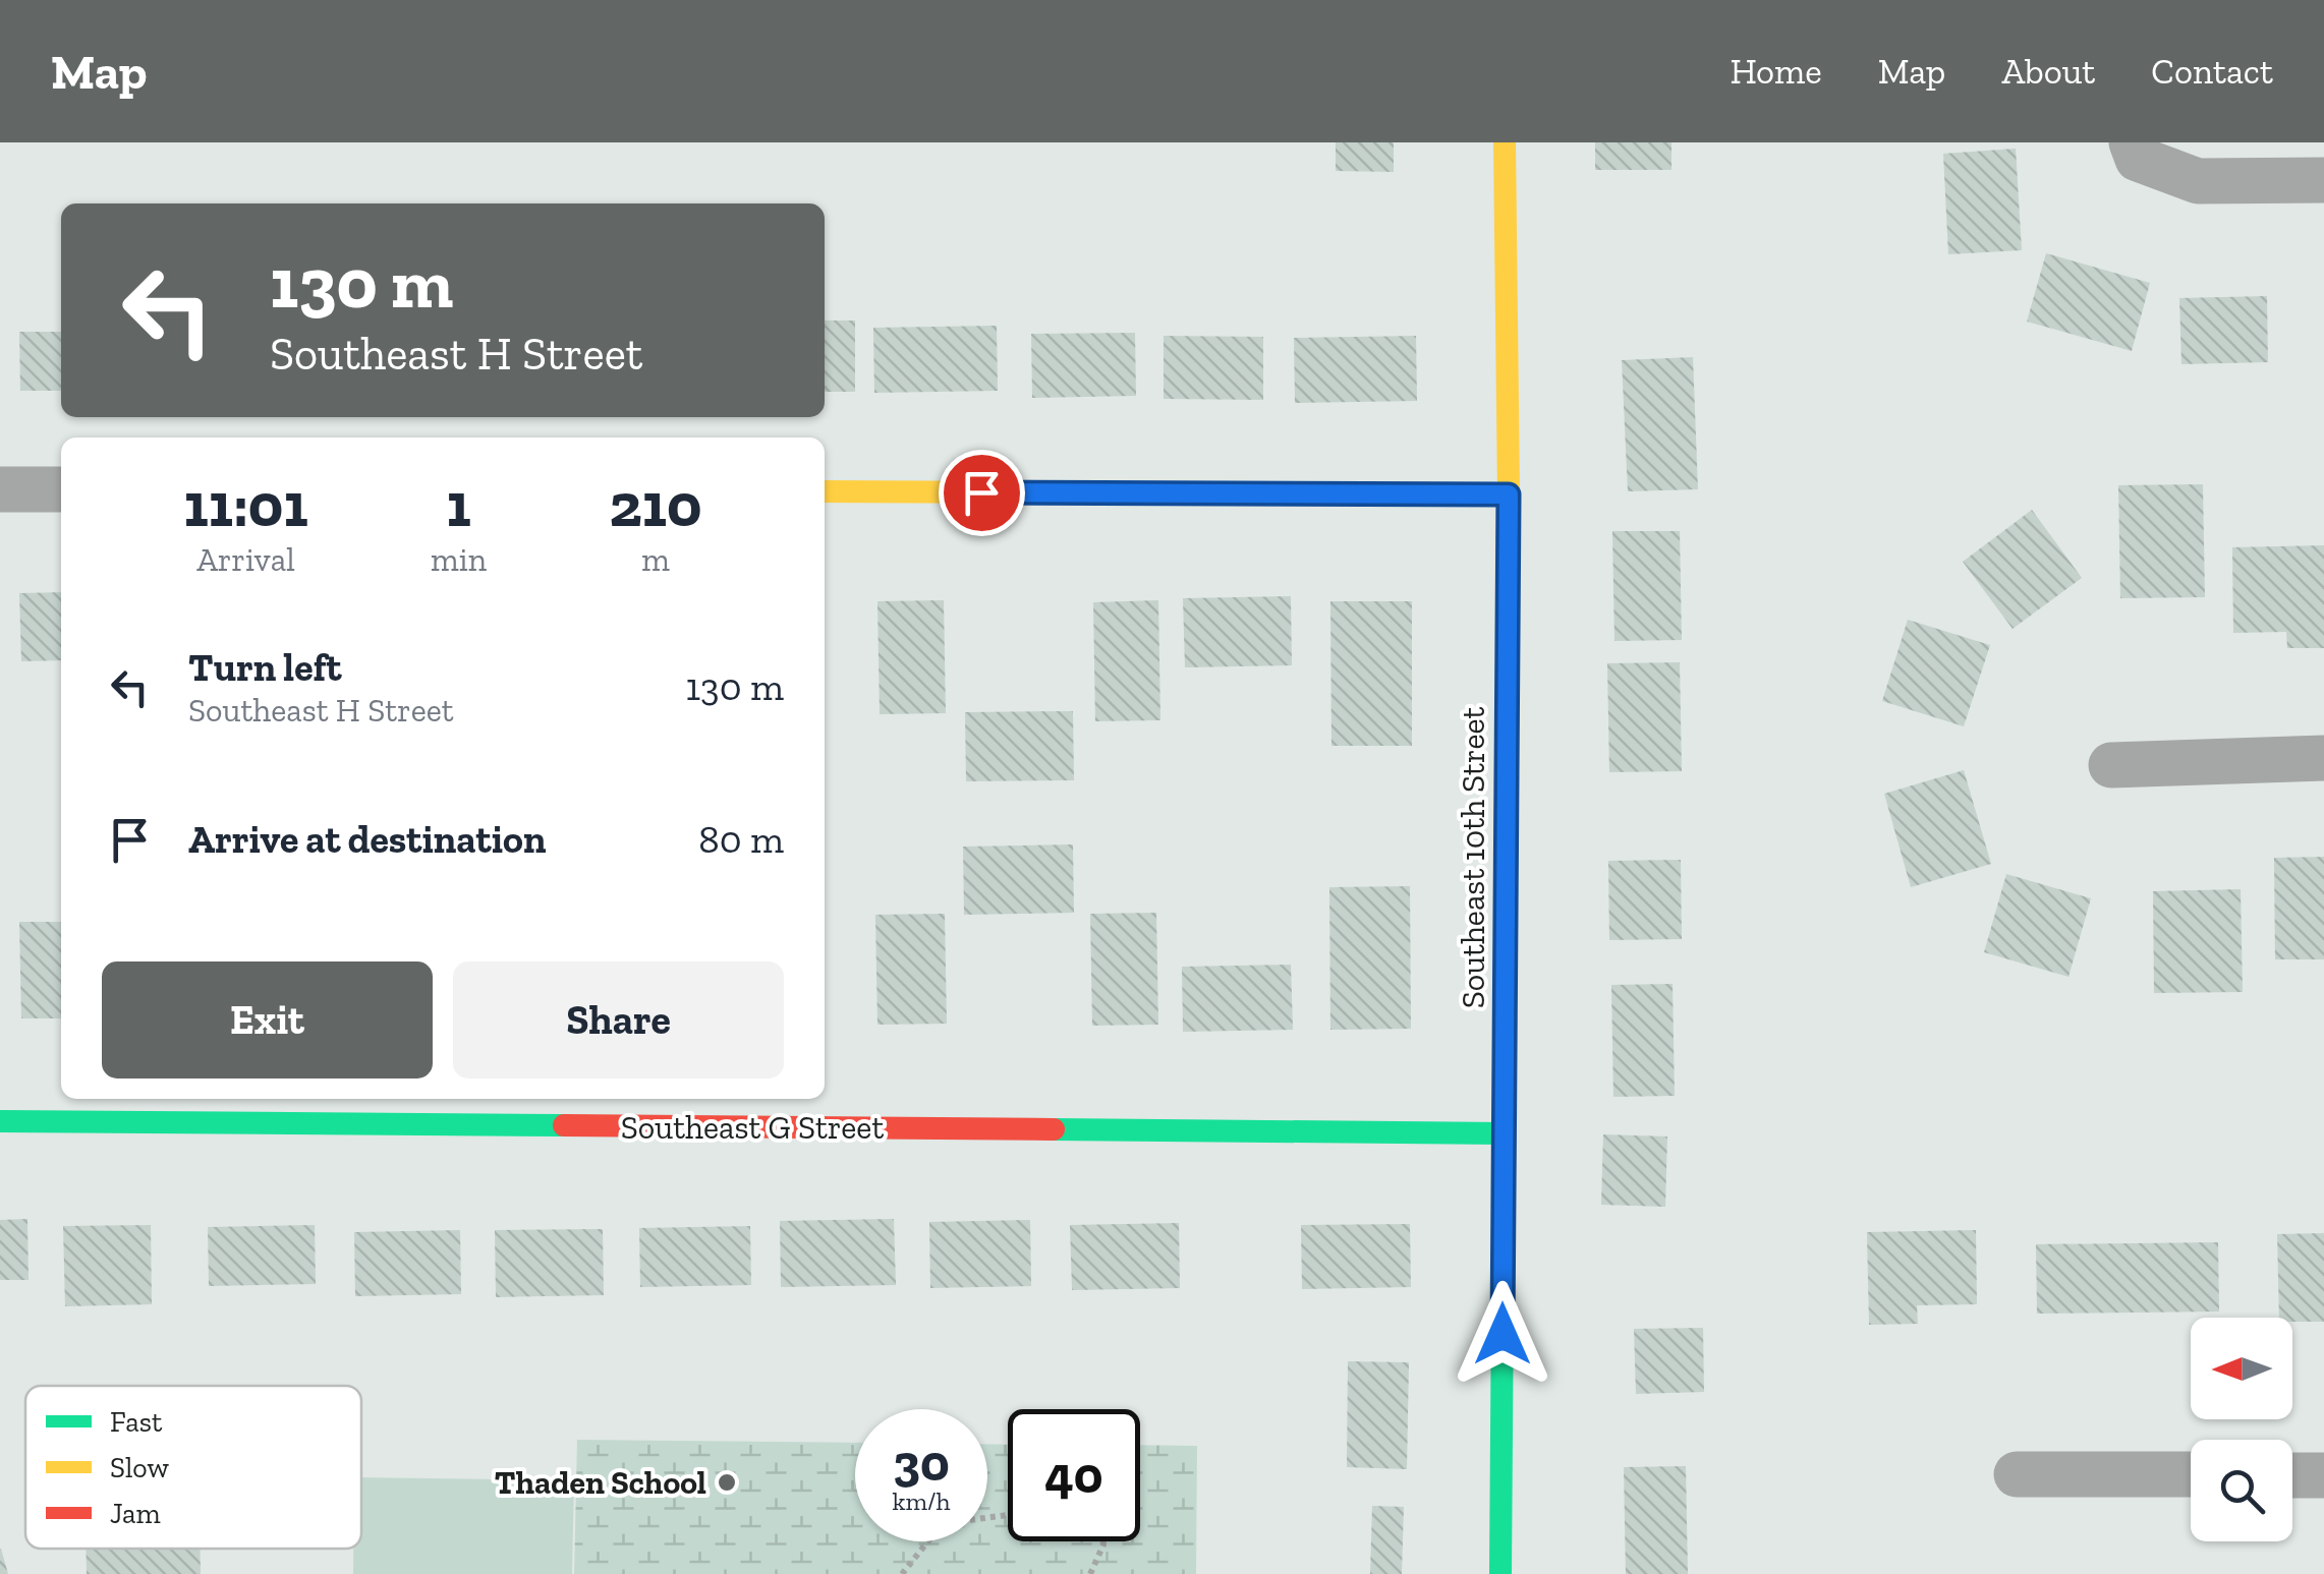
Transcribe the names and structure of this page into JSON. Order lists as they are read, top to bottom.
{
  "streets": {
    "street": ["Southeast 10th Street", "Southeast G Street"]
  },
  "crossings": [
    ["Southeast 10th Street", "Southeast G Street"]
  ],
  "places": ["Thaden School"],
  "legend": ["Fast", "Slow", "Jam"],
  "north": "left",
  "page": {
    "header": "Map",
    "nav": [
      "Home",
      "Map",
      "About",
      "Contact"
    ],
    "turn": ["130 m", "Southeast H Street"],
    "eta": [
      "11:01",
      "Arrival",
      "1",
      "min",
      "210",
      "m"
    ],
    "list": [
      {
        "name": "Turn left",
        "note": "Southeast H Street",
        "value": "130 m"
      },
      {
        "name": "Arrive at destination",
        "value": "80 m"
      }
    ],
    "buttons": ["Exit", "Share"],
    "speed": "30 km/h",
    "limit": "40"
  }
}
